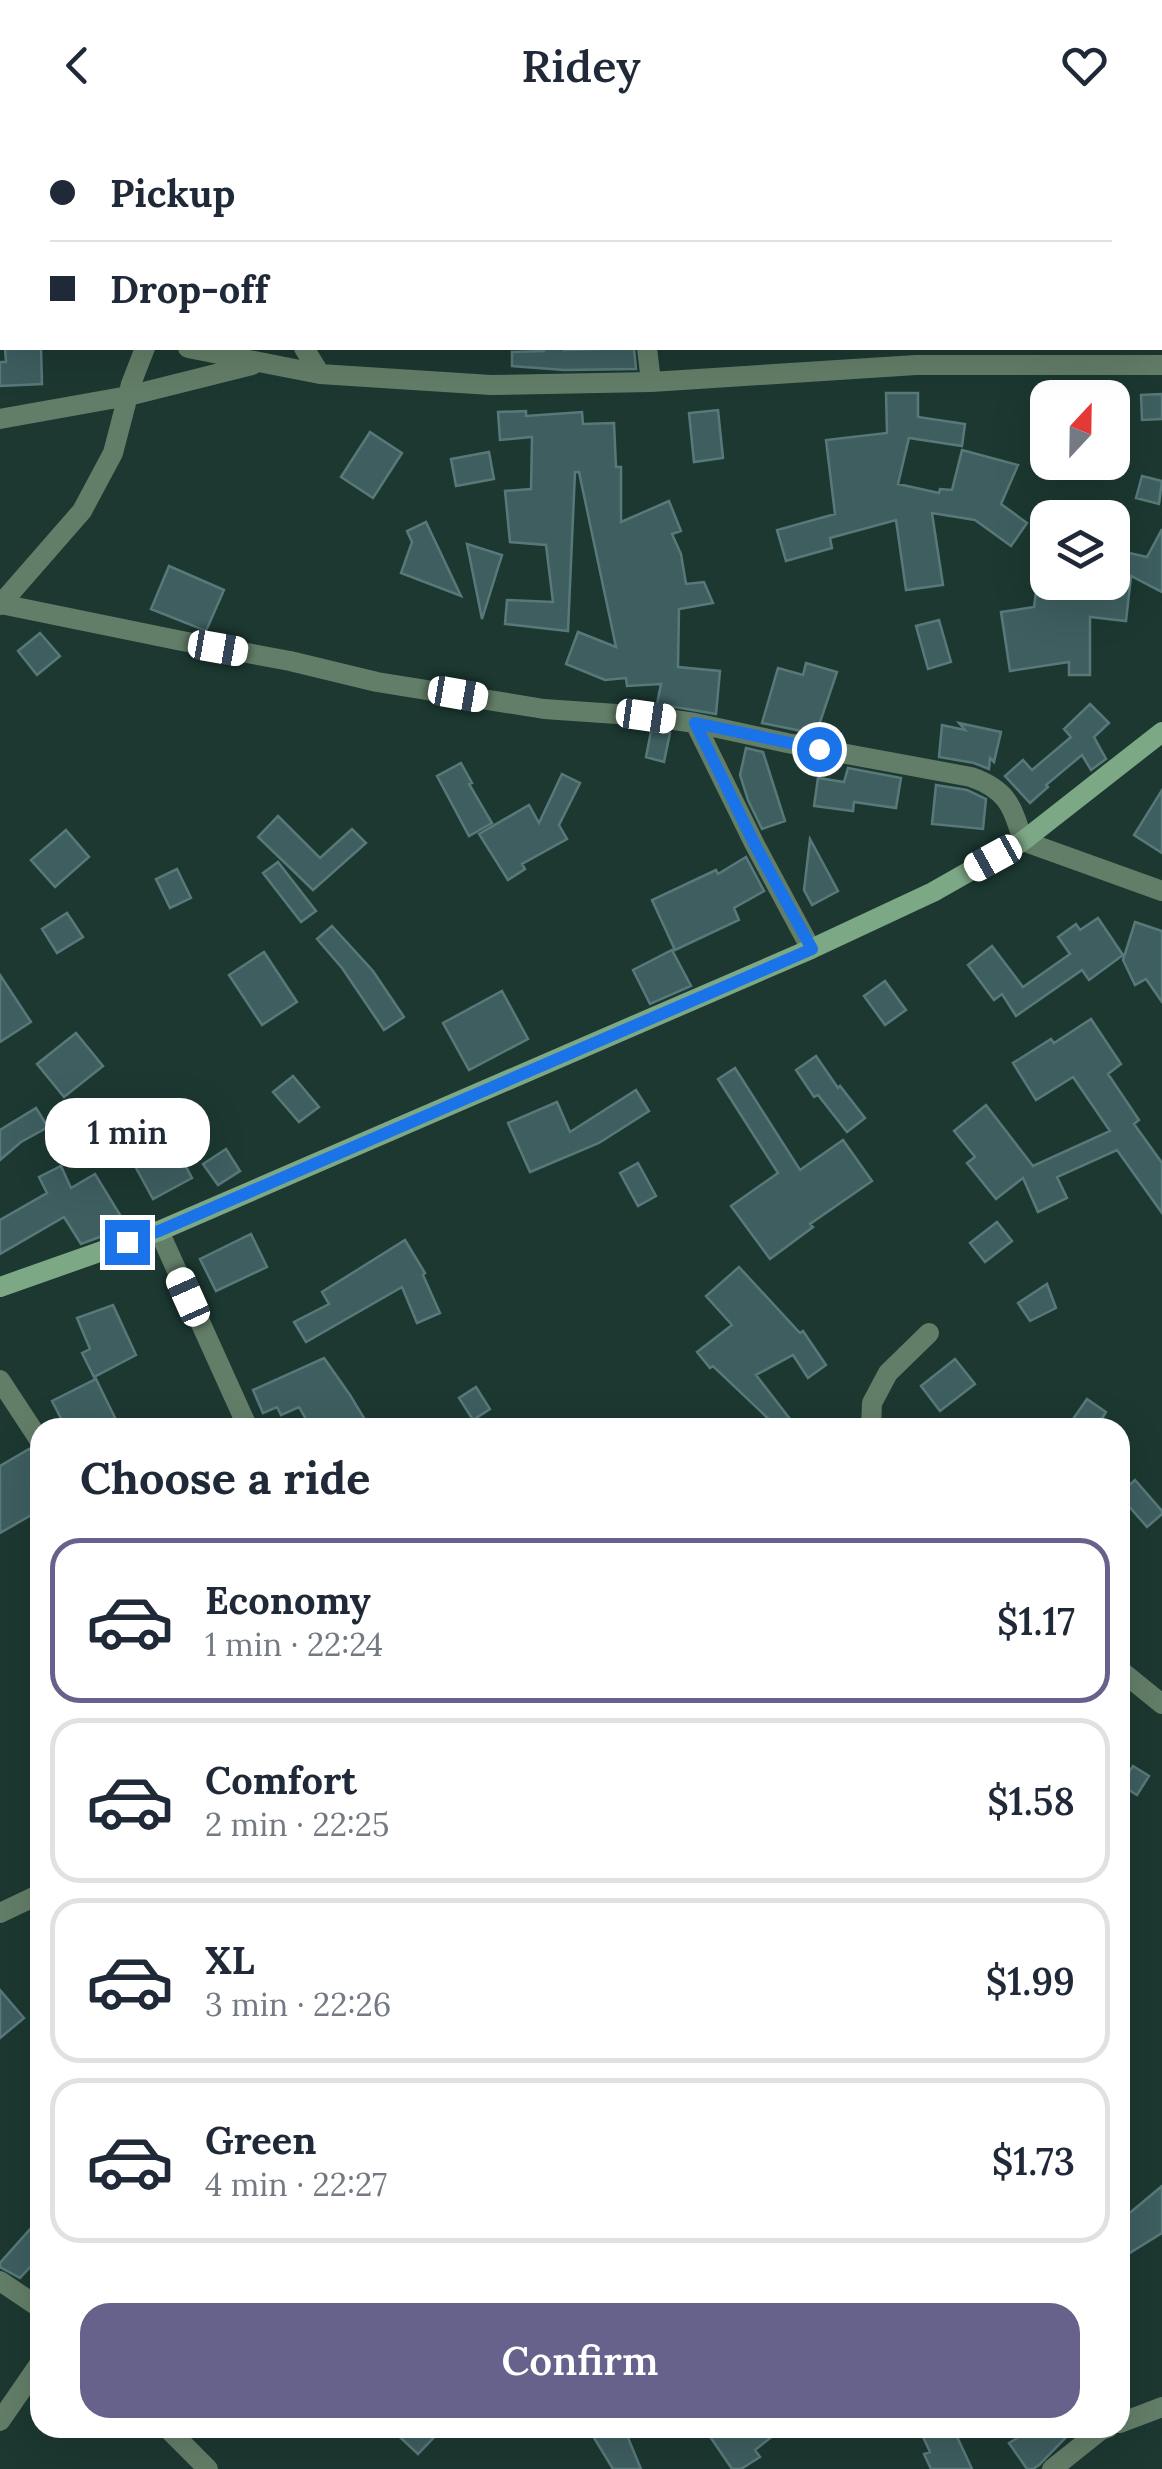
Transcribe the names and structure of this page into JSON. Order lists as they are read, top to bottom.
{
  "north": "top",
  "page": {
    "header": "Ridey",
    "banner": ["Pickup", "Drop-off"],
    "bubble": "1 min",
    "heading": "Choose a ride",
    "list": [
      {
        "name": "Economy",
        "note": "1 min · 22:24",
        "value": "$1.17"
      },
      {
        "name": "Comfort",
        "note": "2 min · 22:25",
        "value": "$1.58"
      },
      {
        "name": "XL",
        "note": "3 min · 22:26",
        "value": "$1.99"
      },
      {
        "name": "Green",
        "note": "4 min · 22:27",
        "value": "$1.73"
      }
    ],
    "buttons": "Confirm"
  }
}
